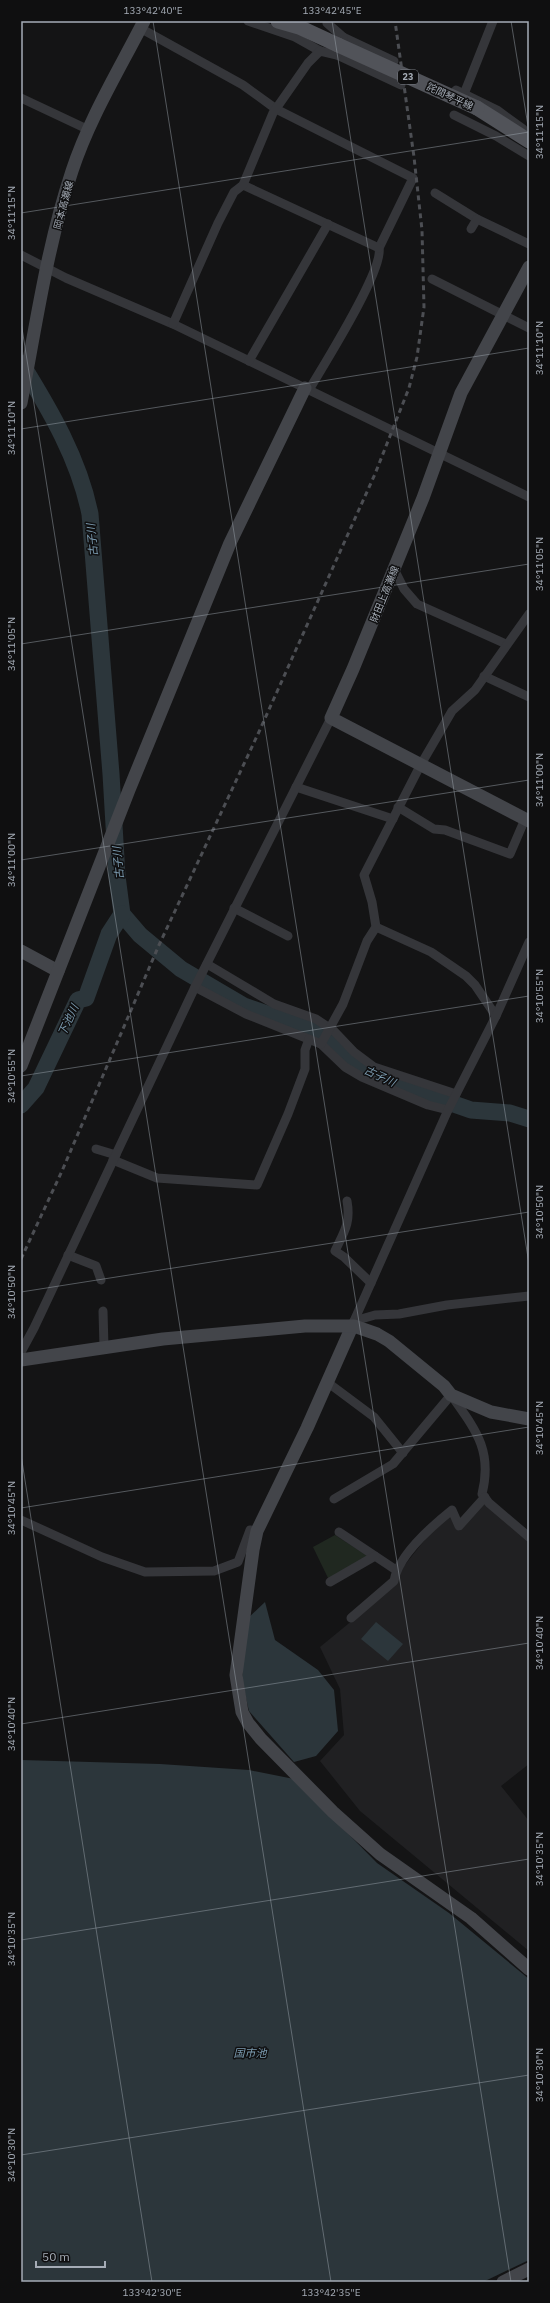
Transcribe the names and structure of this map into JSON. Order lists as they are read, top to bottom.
{
  "streets": {
    "main road": ["23", "詫間琴平線"],
    "street": ["岡本高瀬線", "財田上高瀬線"]
  },
  "water": ["古子川", "下池川", "国市池"],
  "scale_bar": "50 m",
  "coordinates": [
    "133°42'40\"E",
    "133°42'45\"E",
    "34°11'15\"N",
    "34°11'10\"N",
    "34°11'05\"N",
    "34°11'00\"N",
    "34°10'55\"N",
    "34°10'50\"N",
    "34°10'45\"N",
    "34°10'40\"N",
    "34°10'35\"N",
    "34°10'30\"N",
    "133°42'30\"E",
    "133°42'35\"E"
  ]
}
